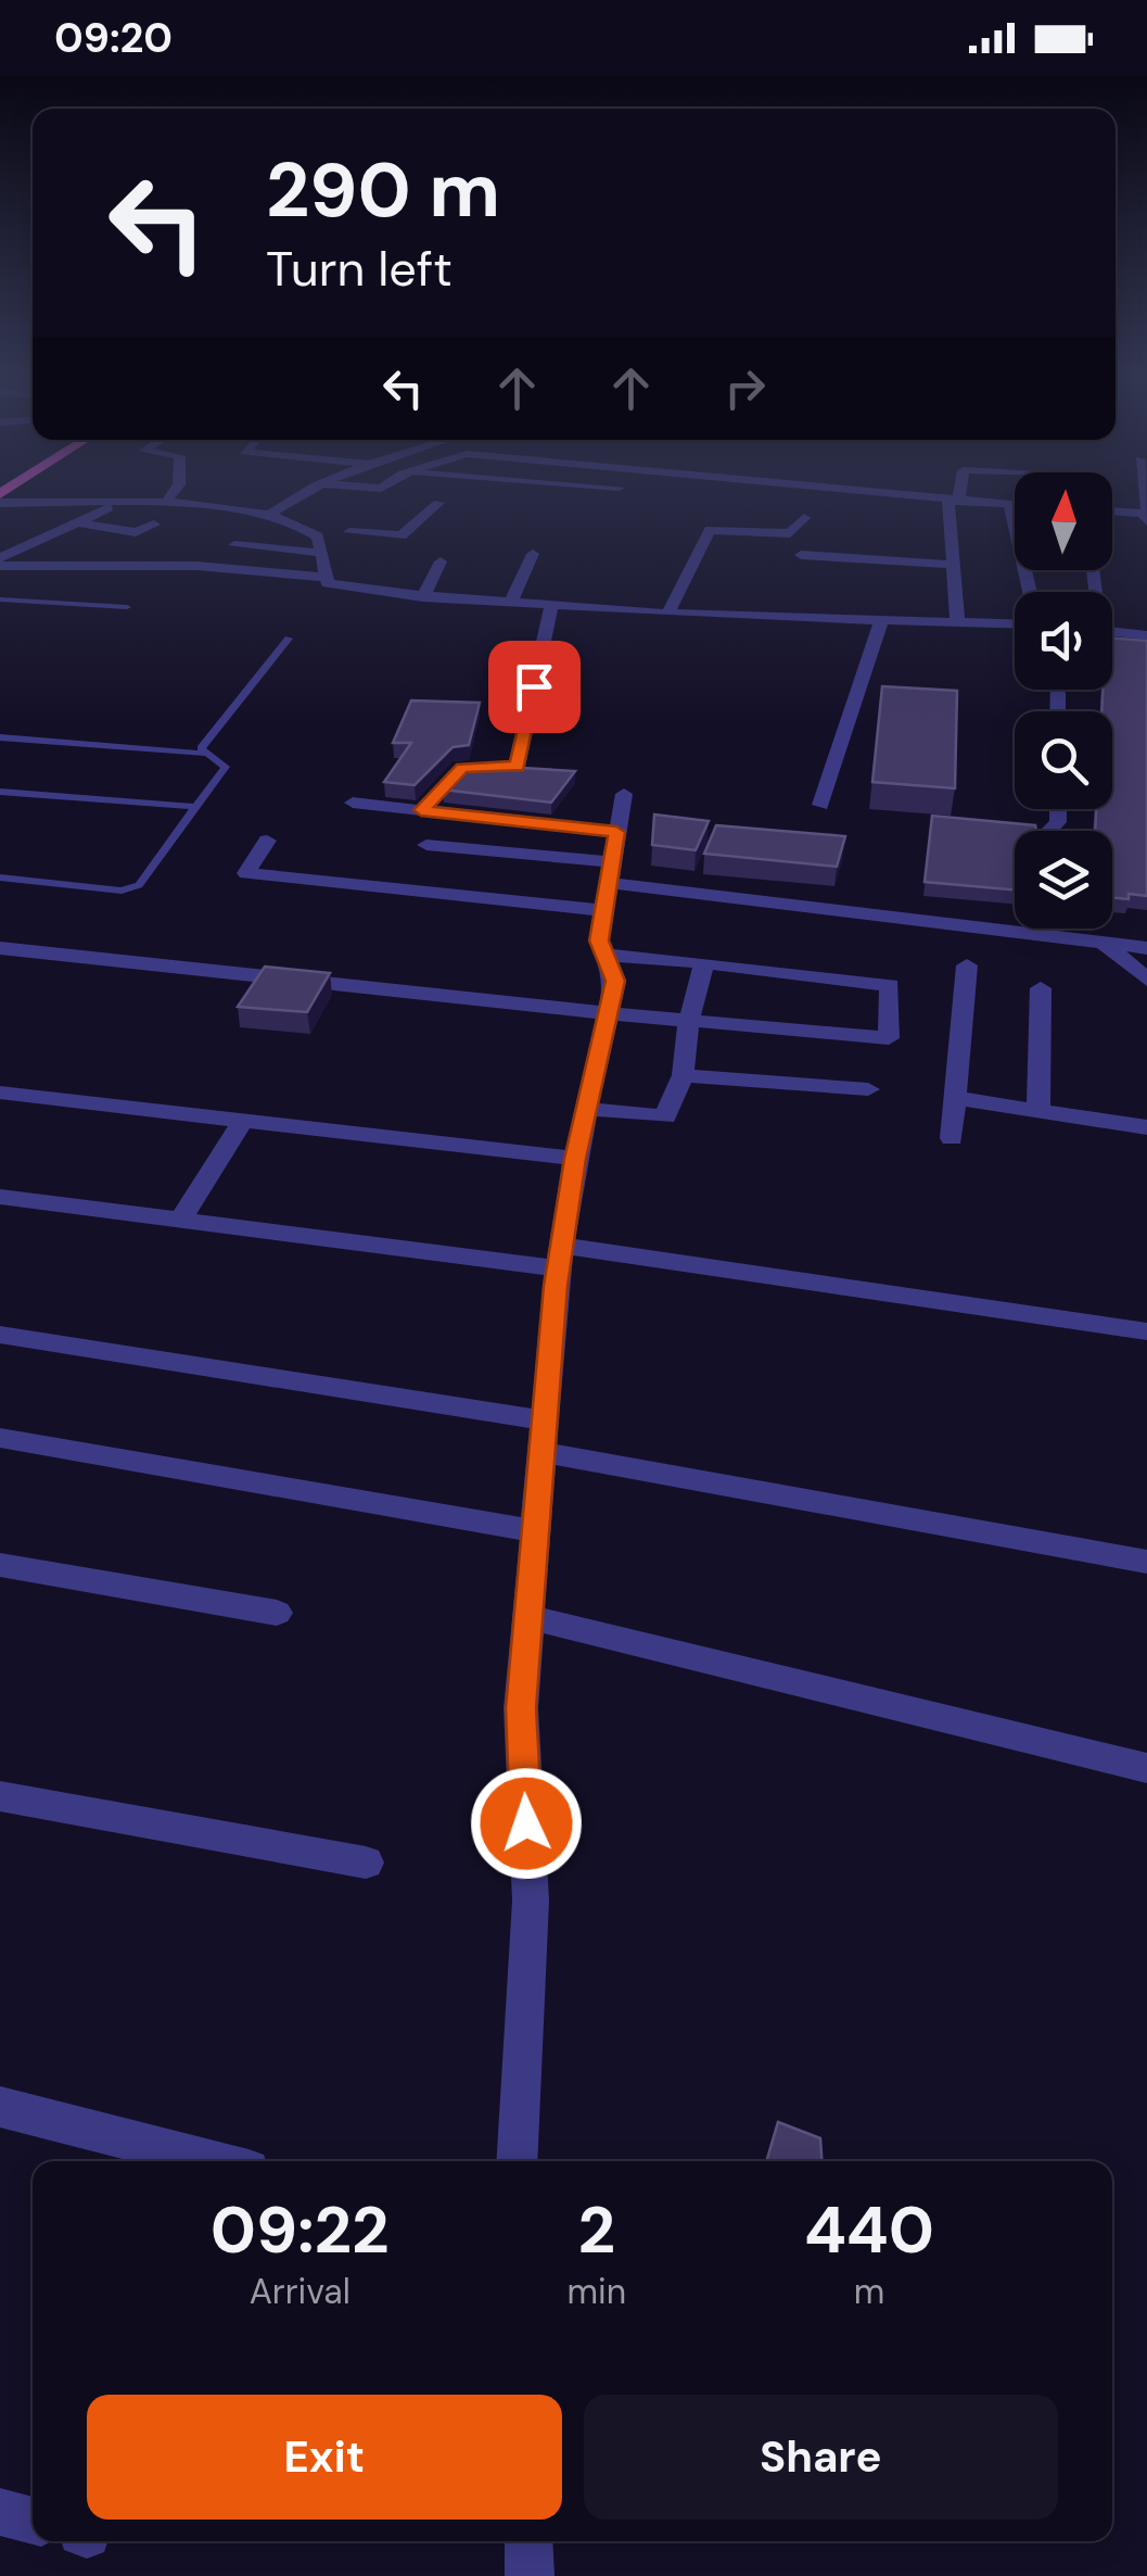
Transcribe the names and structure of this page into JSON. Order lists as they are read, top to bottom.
{
  "north": "top",
  "page": {
    "status": "09:20",
    "turn": ["290 m", "Turn left"],
    "eta": [
      "09:22",
      "Arrival",
      "2",
      "min",
      "440",
      "m"
    ],
    "buttons": ["Exit", "Share"]
  }
}
